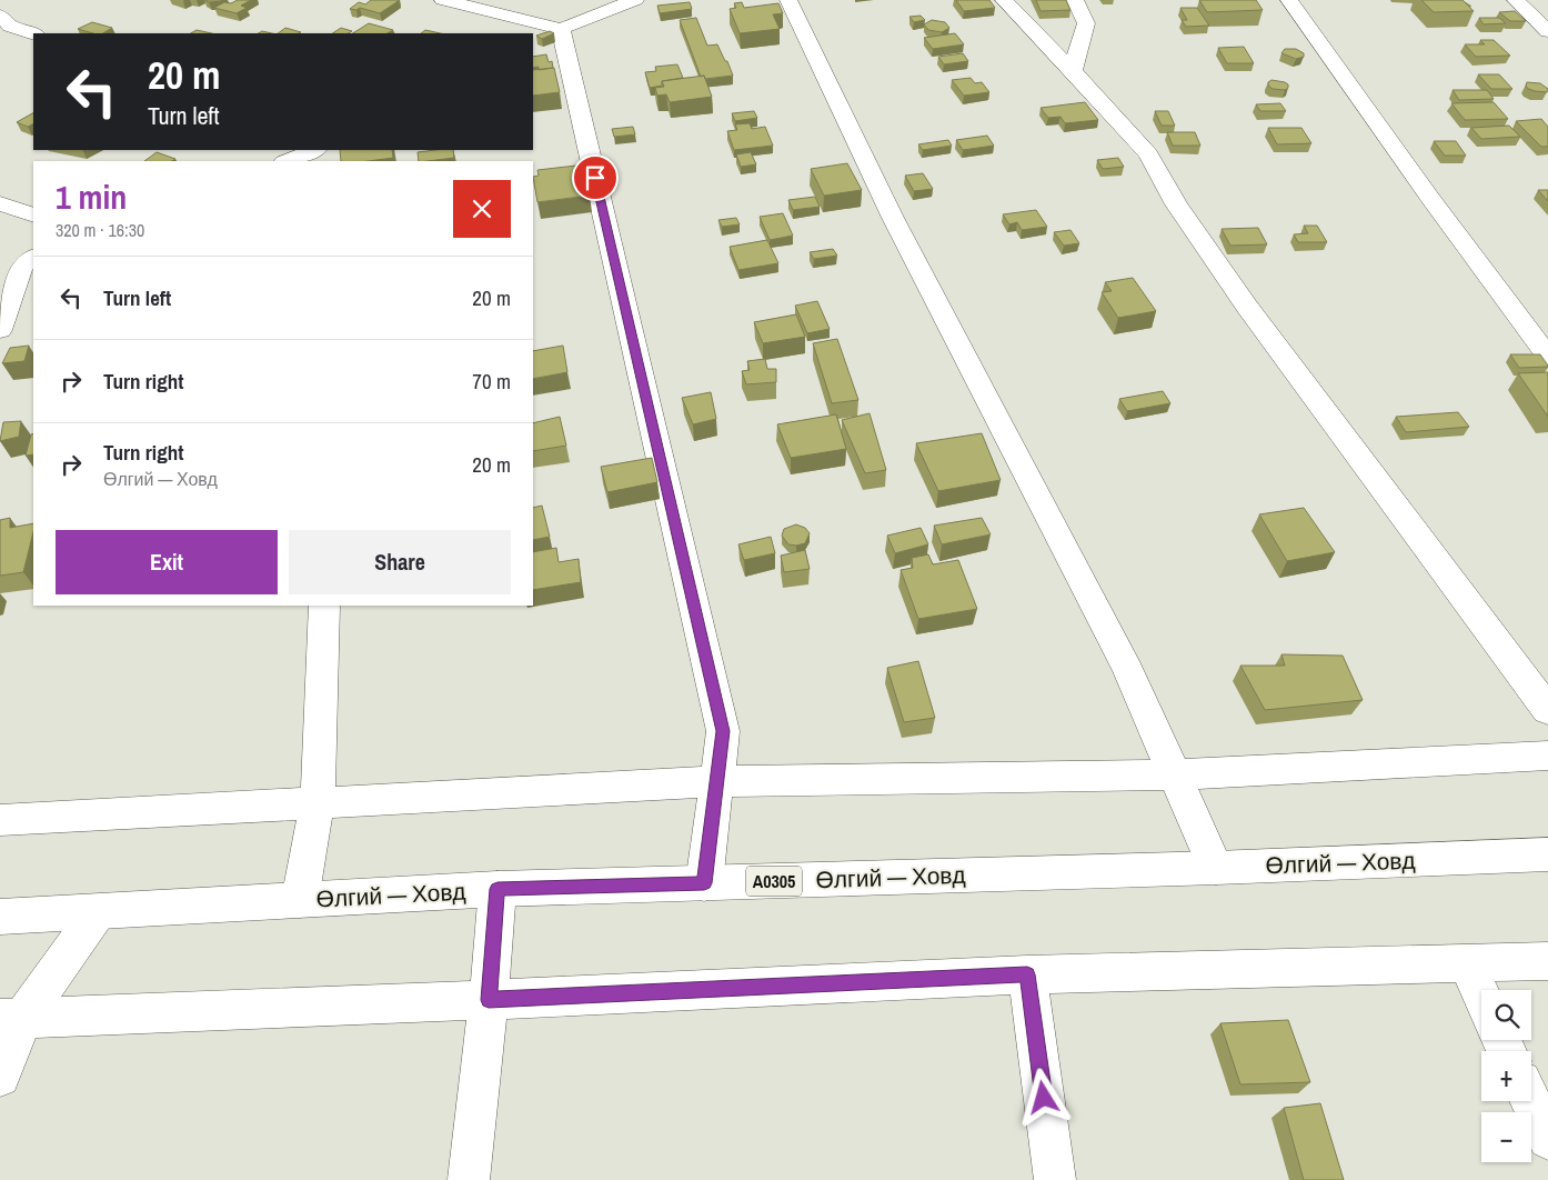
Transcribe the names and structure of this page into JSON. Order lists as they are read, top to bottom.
{
  "streets": {
    "main road": ["Өлгий — Ховд", "A0305"]
  },
  "page": {
    "turn": ["20 m", "Turn left"],
    "heading": ["1 min", "320 m · 16:30"],
    "list": [
      {
        "name": "Turn left",
        "value": "20 m"
      },
      {
        "name": "Turn right",
        "value": "70 m"
      },
      {
        "name": "Turn right",
        "note": "Өлгий — Ховд",
        "value": "20 m"
      }
    ],
    "buttons": ["Exit", "Share"],
    "map_buttons": ["+", "−"]
  }
}
